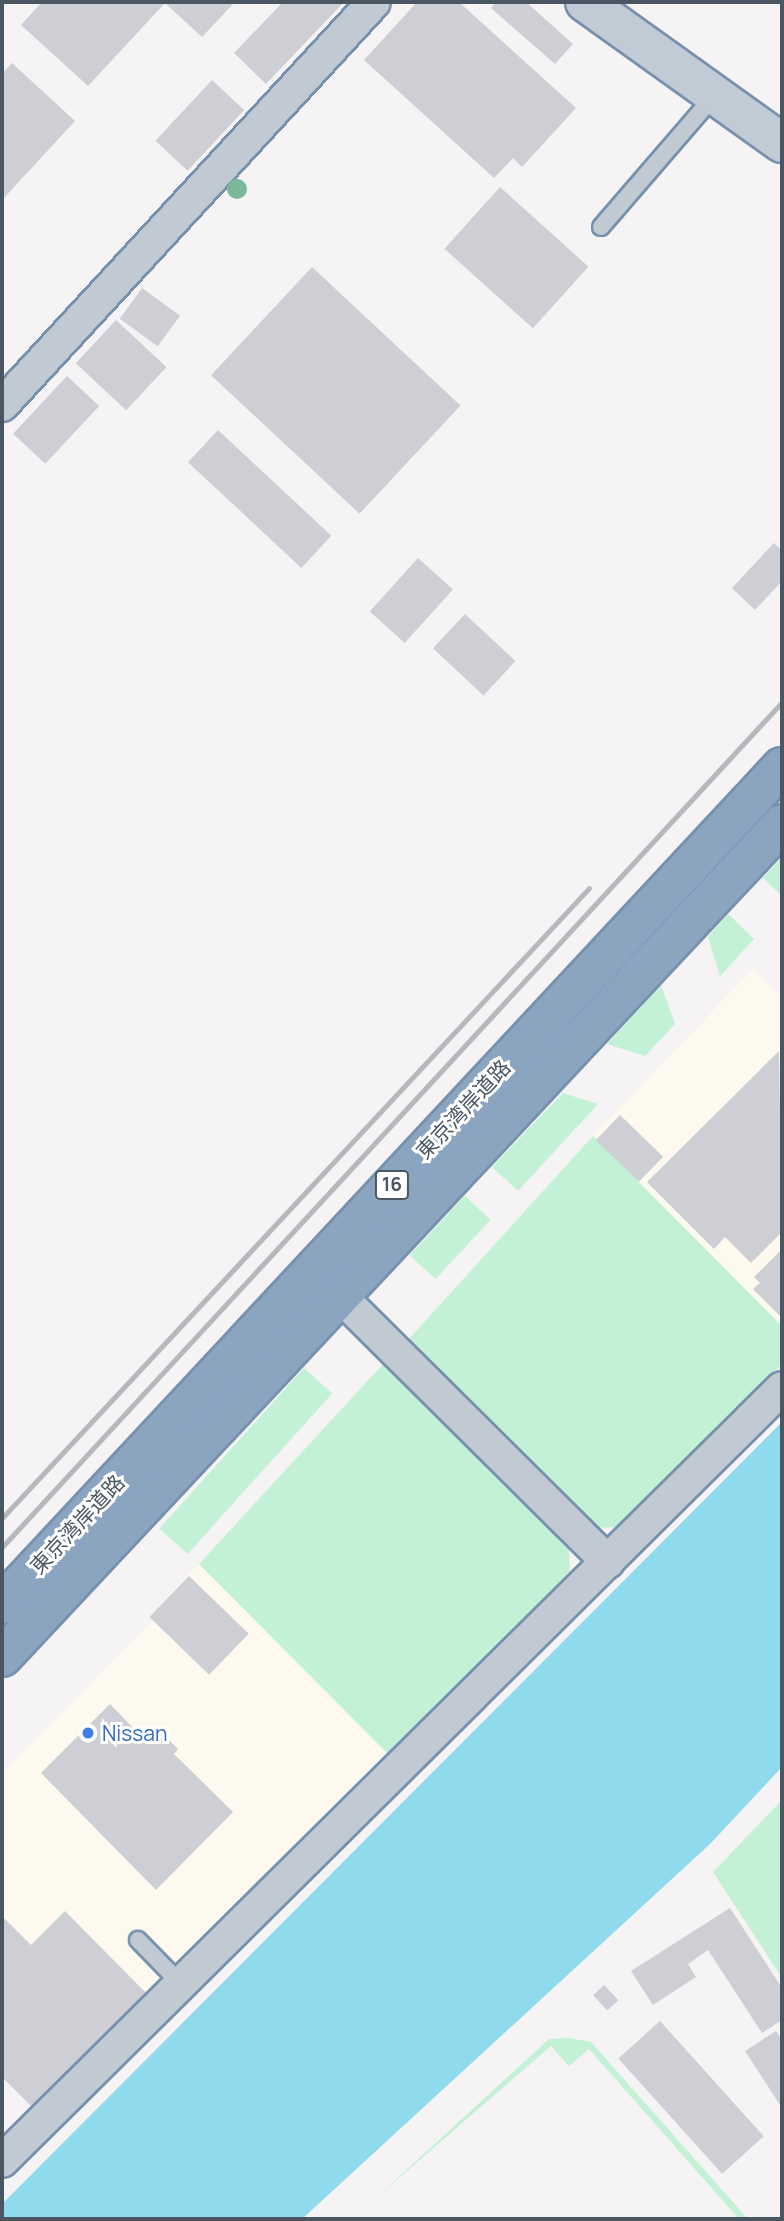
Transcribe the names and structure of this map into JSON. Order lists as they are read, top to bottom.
{
  "streets": {
    "highway": ["東京湾岸道路", "16"]
  },
  "places": ["Nissan"]
}
